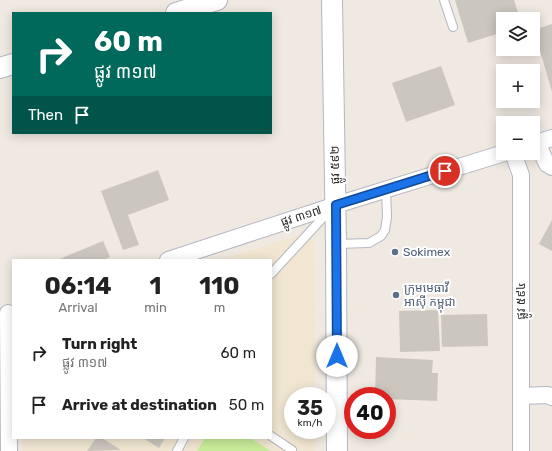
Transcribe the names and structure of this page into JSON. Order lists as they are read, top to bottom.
{
  "streets": {
    "street": ["ផ្លូវ ៥៩២", "ផ្លូវ ៣១៧", "ផ្លូវ ៥៩៤"]
  },
  "crossings": [
    ["ផ្លូវ ៥៩២", "ផ្លូវ ៣១៧"]
  ],
  "places": ["Sokimex", "ក្រុមមេធាវី អាស៊ី កម្ពុជា"],
  "page": {
    "map_buttons": ["+", "−"],
    "turn": ["60 m", "ផ្លូវ ៣១៧"],
    "then": "Then",
    "eta": [
      "06:14",
      "Arrival",
      "1",
      "min",
      "110",
      "m"
    ],
    "list": [
      {
        "name": "Turn right",
        "note": "ផ្លូវ ៣១៧",
        "value": "60 m"
      },
      {
        "name": "Arrive at destination",
        "value": "50 m"
      }
    ],
    "speed": "35 km/h",
    "limit": "40"
  }
}
